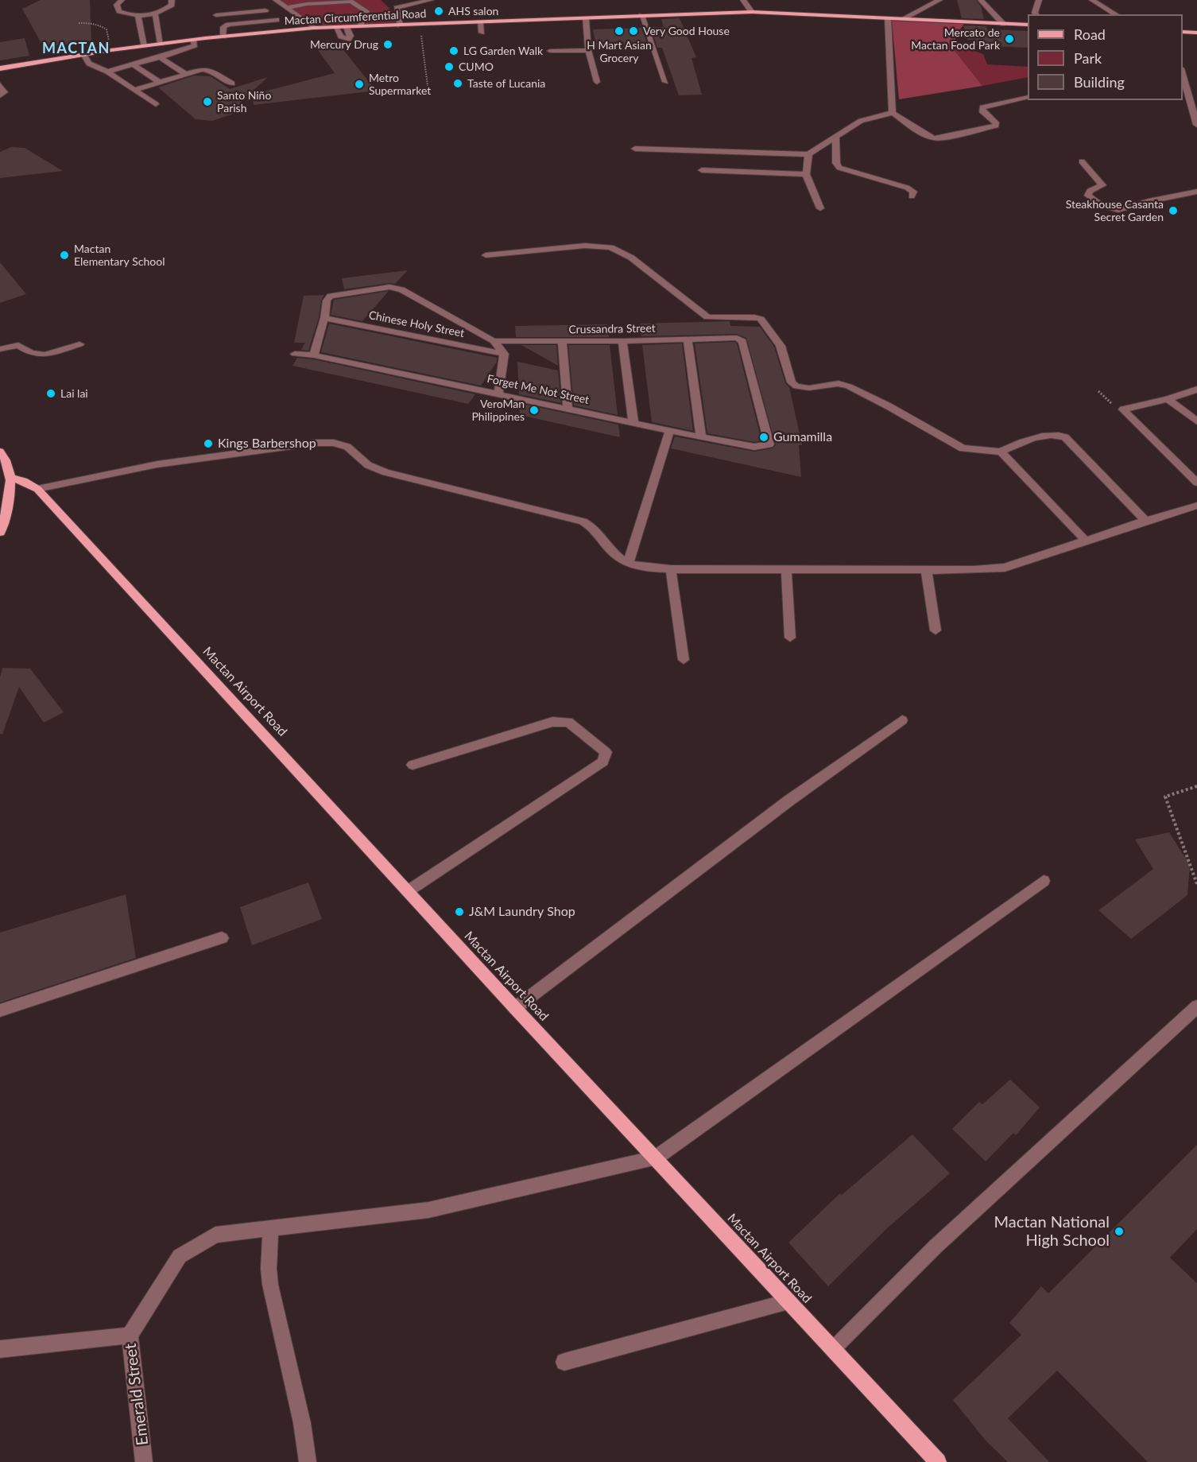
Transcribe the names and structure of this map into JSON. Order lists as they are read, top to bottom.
{
  "streets": {
    "main road": ["Mactan Circumferential Road", "Mactan Airport Road"],
    "street": [
      "Chinese Holy Street",
      "Crussandra Street",
      "Forget Me Not Street",
      "Emerald Street"
    ]
  },
  "crossings": [
    ["Crussandra Street", "Forget Me Not Street"]
  ],
  "districts": ["MACTAN"],
  "places": [
    "AHS salon",
    "H Mart Asian Grocery",
    "Very Good House",
    "Mercato de Mactan Food Park",
    "Mercury Drug",
    "LG Garden Walk",
    "CUMO",
    "Taste of Lucania",
    "Metro Supermarket",
    "Santo Niño Parish",
    "Steakhouse Casanta Secret Garden",
    "Mactan Elementary School",
    "Lai lai",
    "VeroMan Philippines",
    "Gumamilla",
    "Kings Barbershop",
    "J&M Laundry Shop",
    "Mactan National High School"
  ],
  "legend": ["Road", "Park", "Building"]
}
